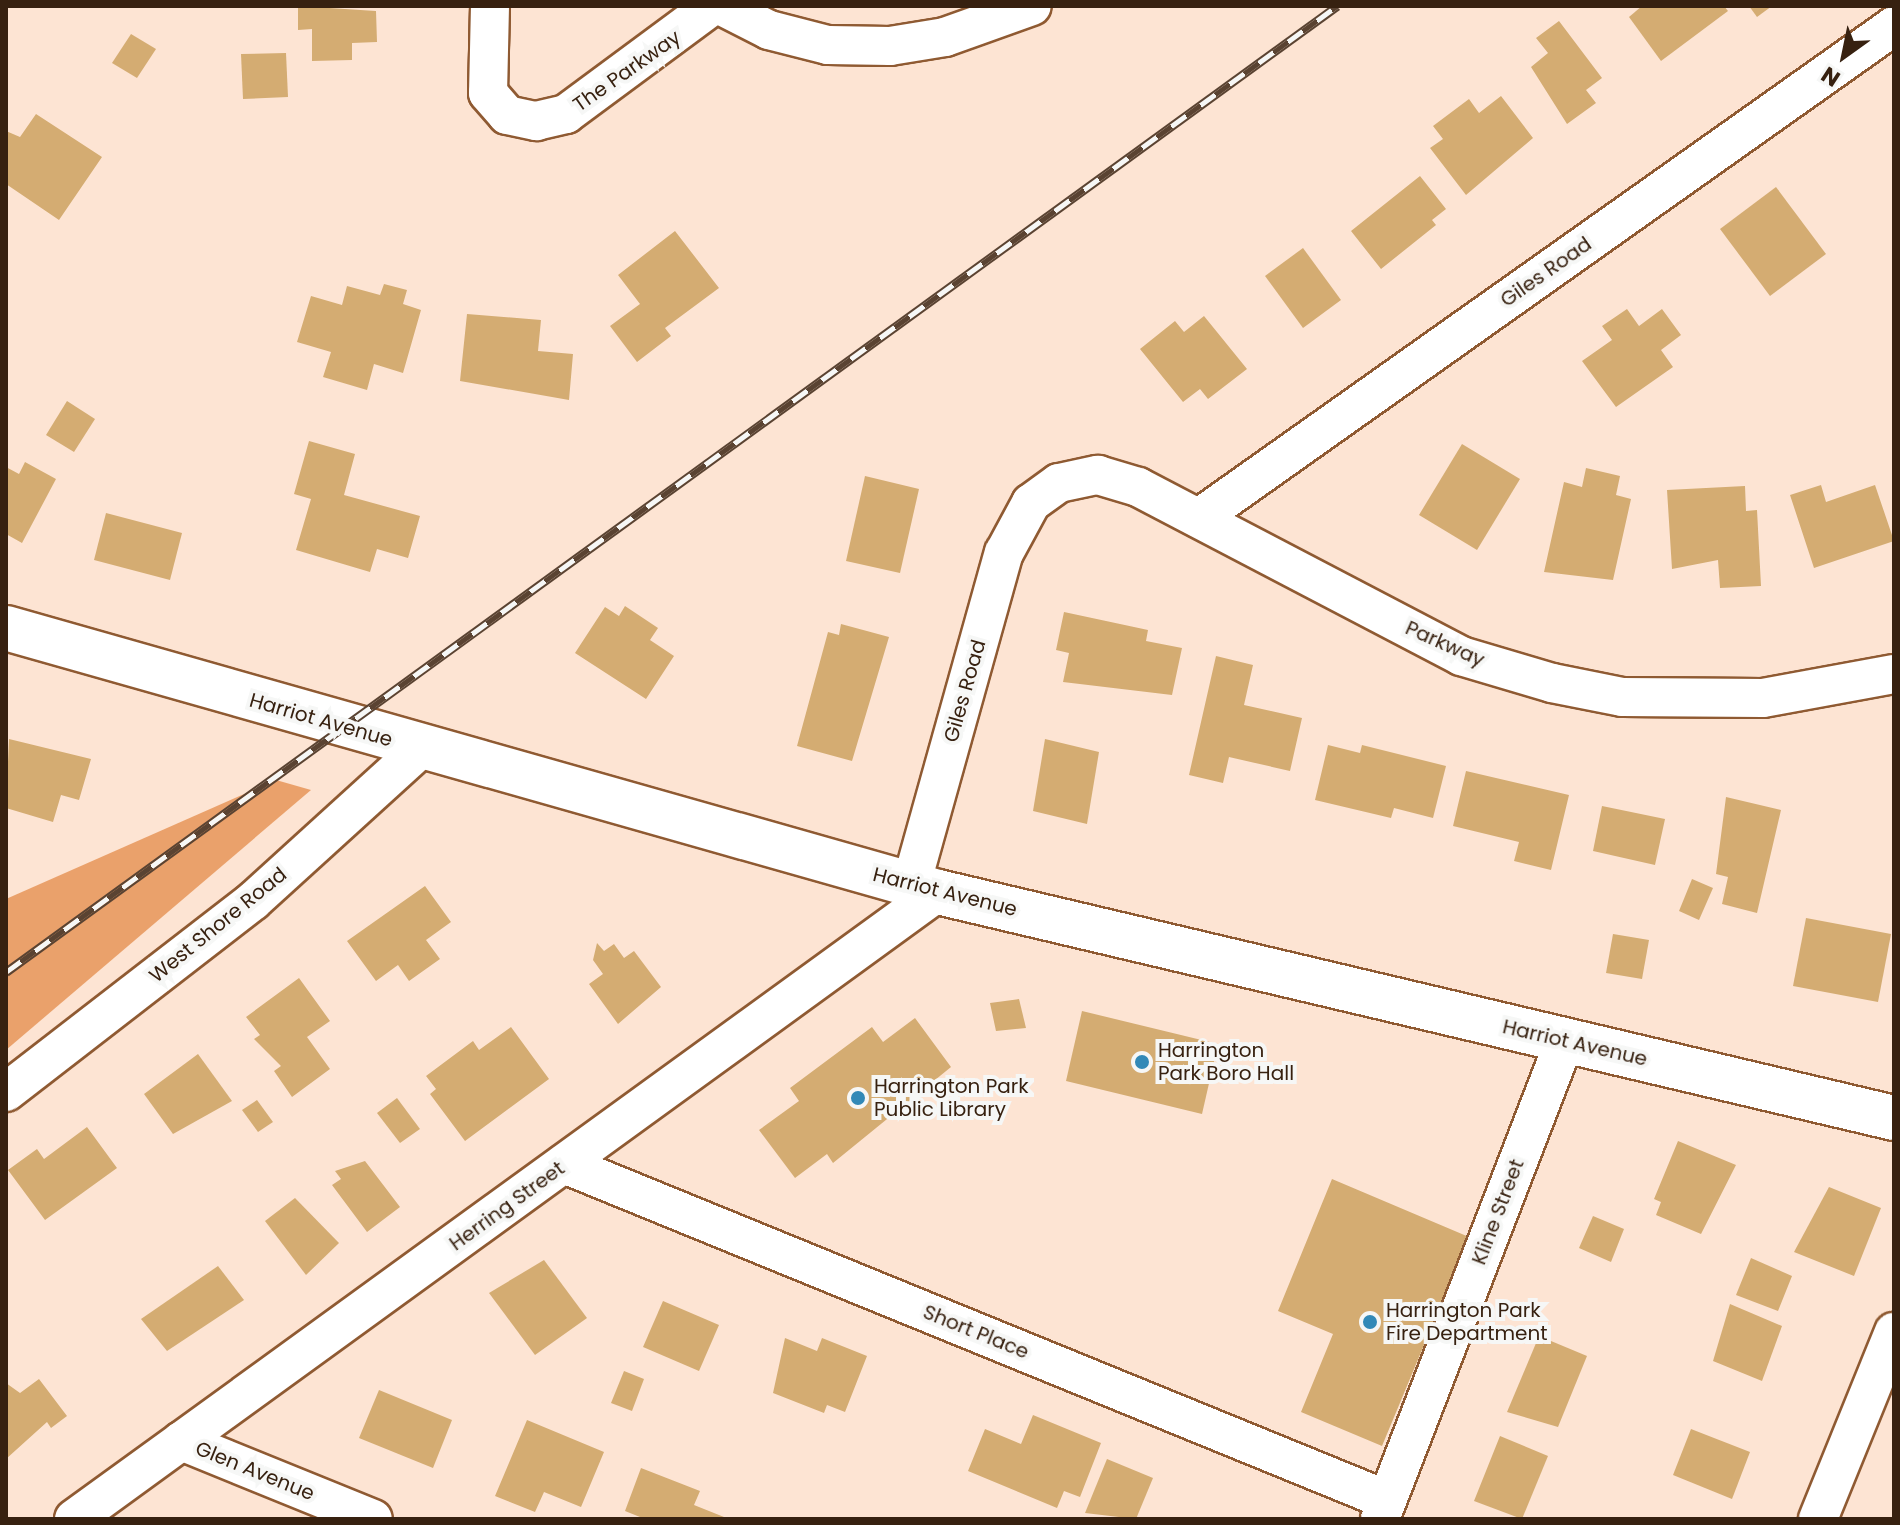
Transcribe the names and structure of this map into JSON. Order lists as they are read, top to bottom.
{
  "streets": {
    "street": [
      "The Parkway",
      "Giles Road",
      "Parkway",
      "Harriot Avenue",
      "West Shore Road",
      "Herring Street",
      "Kline Street",
      "Short Place",
      "Glen Avenue"
    ]
  },
  "crossings": [
    ["Giles Road", "Parkway"],
    ["Giles Road", "Harriot Avenue"],
    ["Giles Road", "Herring Street"],
    ["Harriot Avenue", "West Shore Road"],
    ["Harriot Avenue", "Herring Street"],
    ["Harriot Avenue", "Kline Street"],
    ["Herring Street", "Short Place"],
    ["Herring Street", "Glen Avenue"],
    ["Kline Street", "Short Place"]
  ],
  "places": ["Harrington Park Boro Hall", "Harrington Park Public Library", "Harrington Park Fire Department"],
  "north": "bottom left"
}
